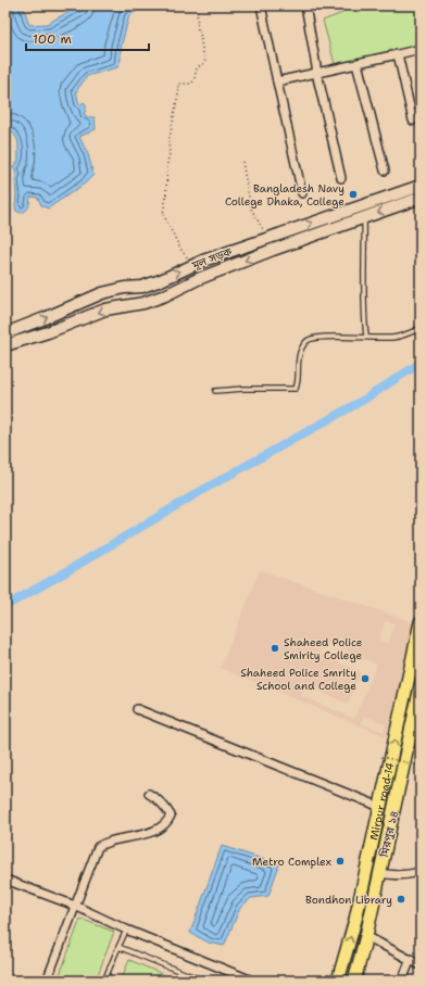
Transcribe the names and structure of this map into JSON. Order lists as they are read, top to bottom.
{
  "streets": {
    "main road": ["Mirpur road-14", "মিরপুর ১৪"],
    "street": ["মূল সড়ক"]
  },
  "one_way": ["Mirpur road-14"],
  "places": [
    "Bangladesh Navy College Dhaka, College",
    "Shaheed Police Smirity College",
    "Shaheed Police Smrity School and College",
    "Metro Complex",
    "Bondhon Library"
  ],
  "scale_bar": "100 m"
}
